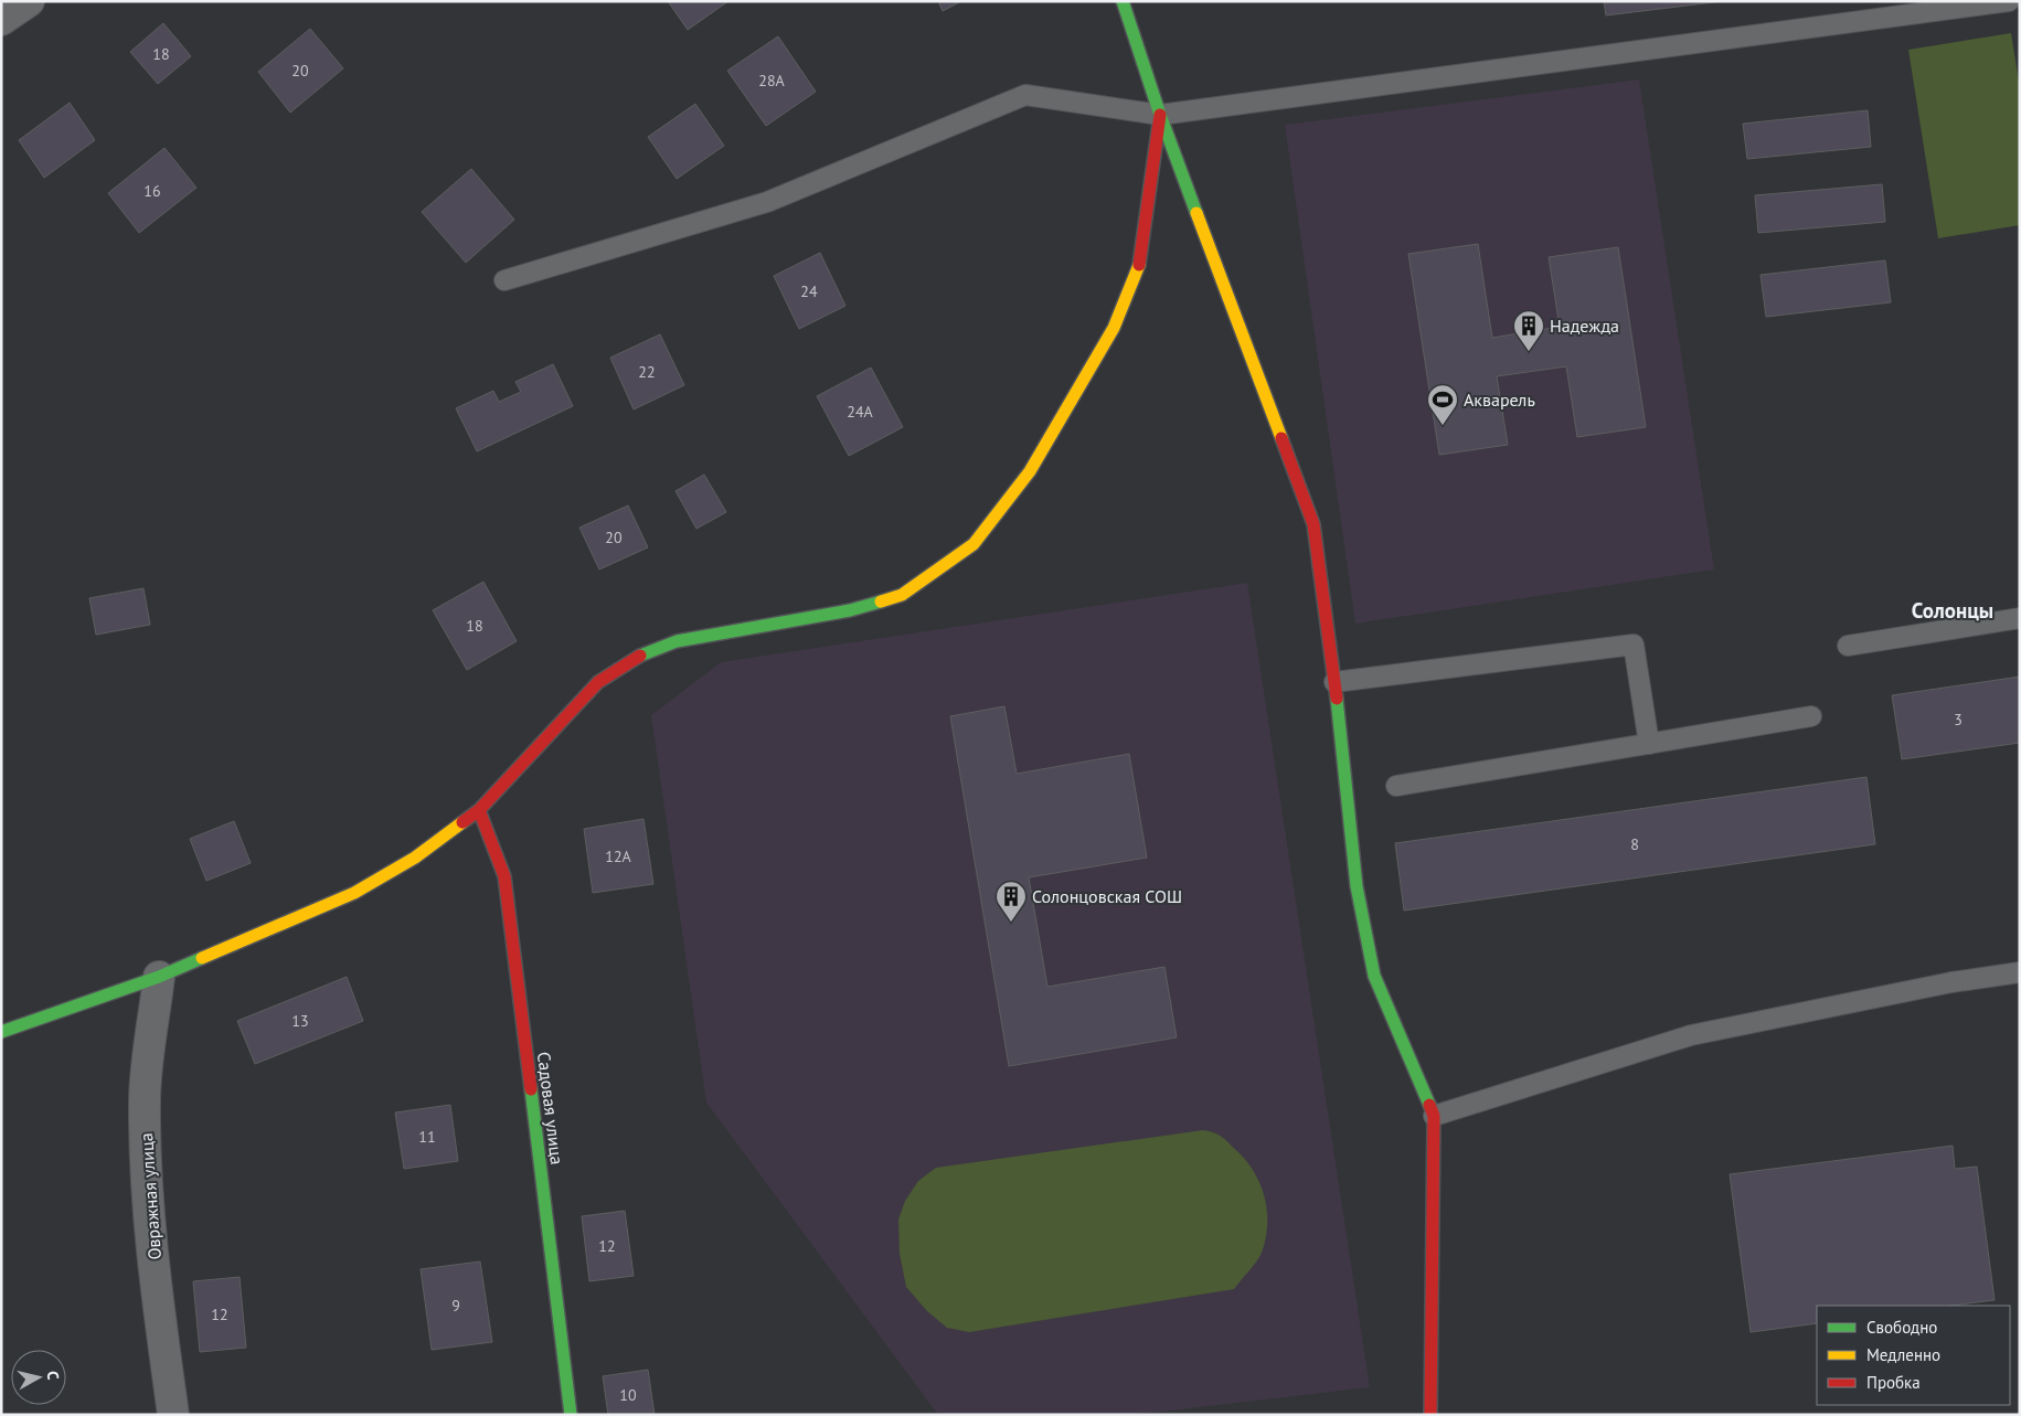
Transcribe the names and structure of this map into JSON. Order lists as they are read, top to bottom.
{
  "streets": {
    "street": ["Садовая улица", "Овражная улица"]
  },
  "districts": ["Солонцы"],
  "places": {
    "building": ["Надежда", "Солонцовская СОШ"],
    "sports": ["Акварель"]
  },
  "house_numbers": [
    "18",
    "20",
    "28А",
    "16",
    "24",
    "22",
    "24А",
    "20",
    "18",
    "3",
    "8",
    "12А",
    "13",
    "11",
    "12",
    "9",
    "12",
    "10"
  ],
  "legend": ["Свободно", "Медленно", "Пробка"],
  "north": "right"
}
